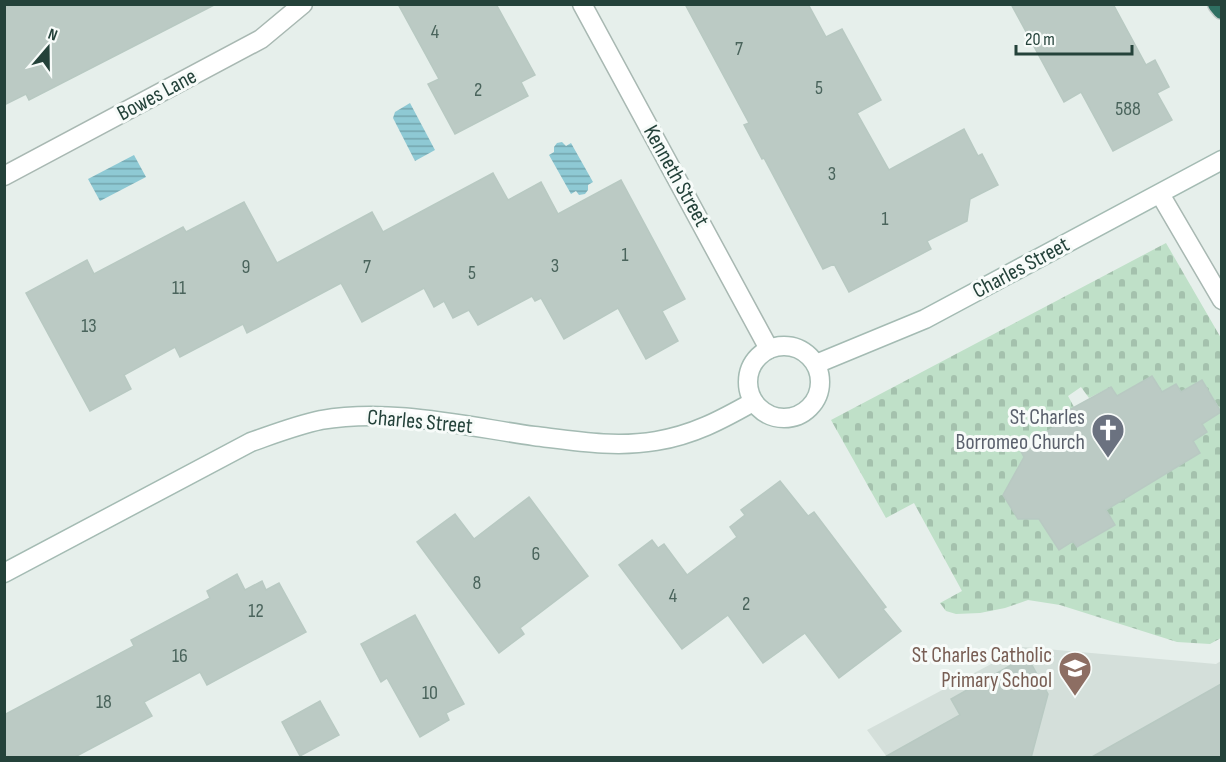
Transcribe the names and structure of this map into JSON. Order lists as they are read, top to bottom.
{
  "streets": {
    "street": ["Bowes Lane", "Kenneth Street", "Charles Street"]
  },
  "crossings": [
    ["Kenneth Street", "Charles Street"]
  ],
  "places": {
    "church": ["St Charles Borromeo Church"],
    "school or university": ["St Charles Catholic Primary School"]
  },
  "house_numbers": [
    "4",
    "7",
    "5",
    "2",
    "588",
    "3",
    "1",
    "1",
    "3",
    "9",
    "7",
    "5",
    "11",
    "13",
    "6",
    "8",
    "4",
    "2",
    "12",
    "16",
    "10",
    "18"
  ],
  "scale_bar": "20 m",
  "north": "top"
}
